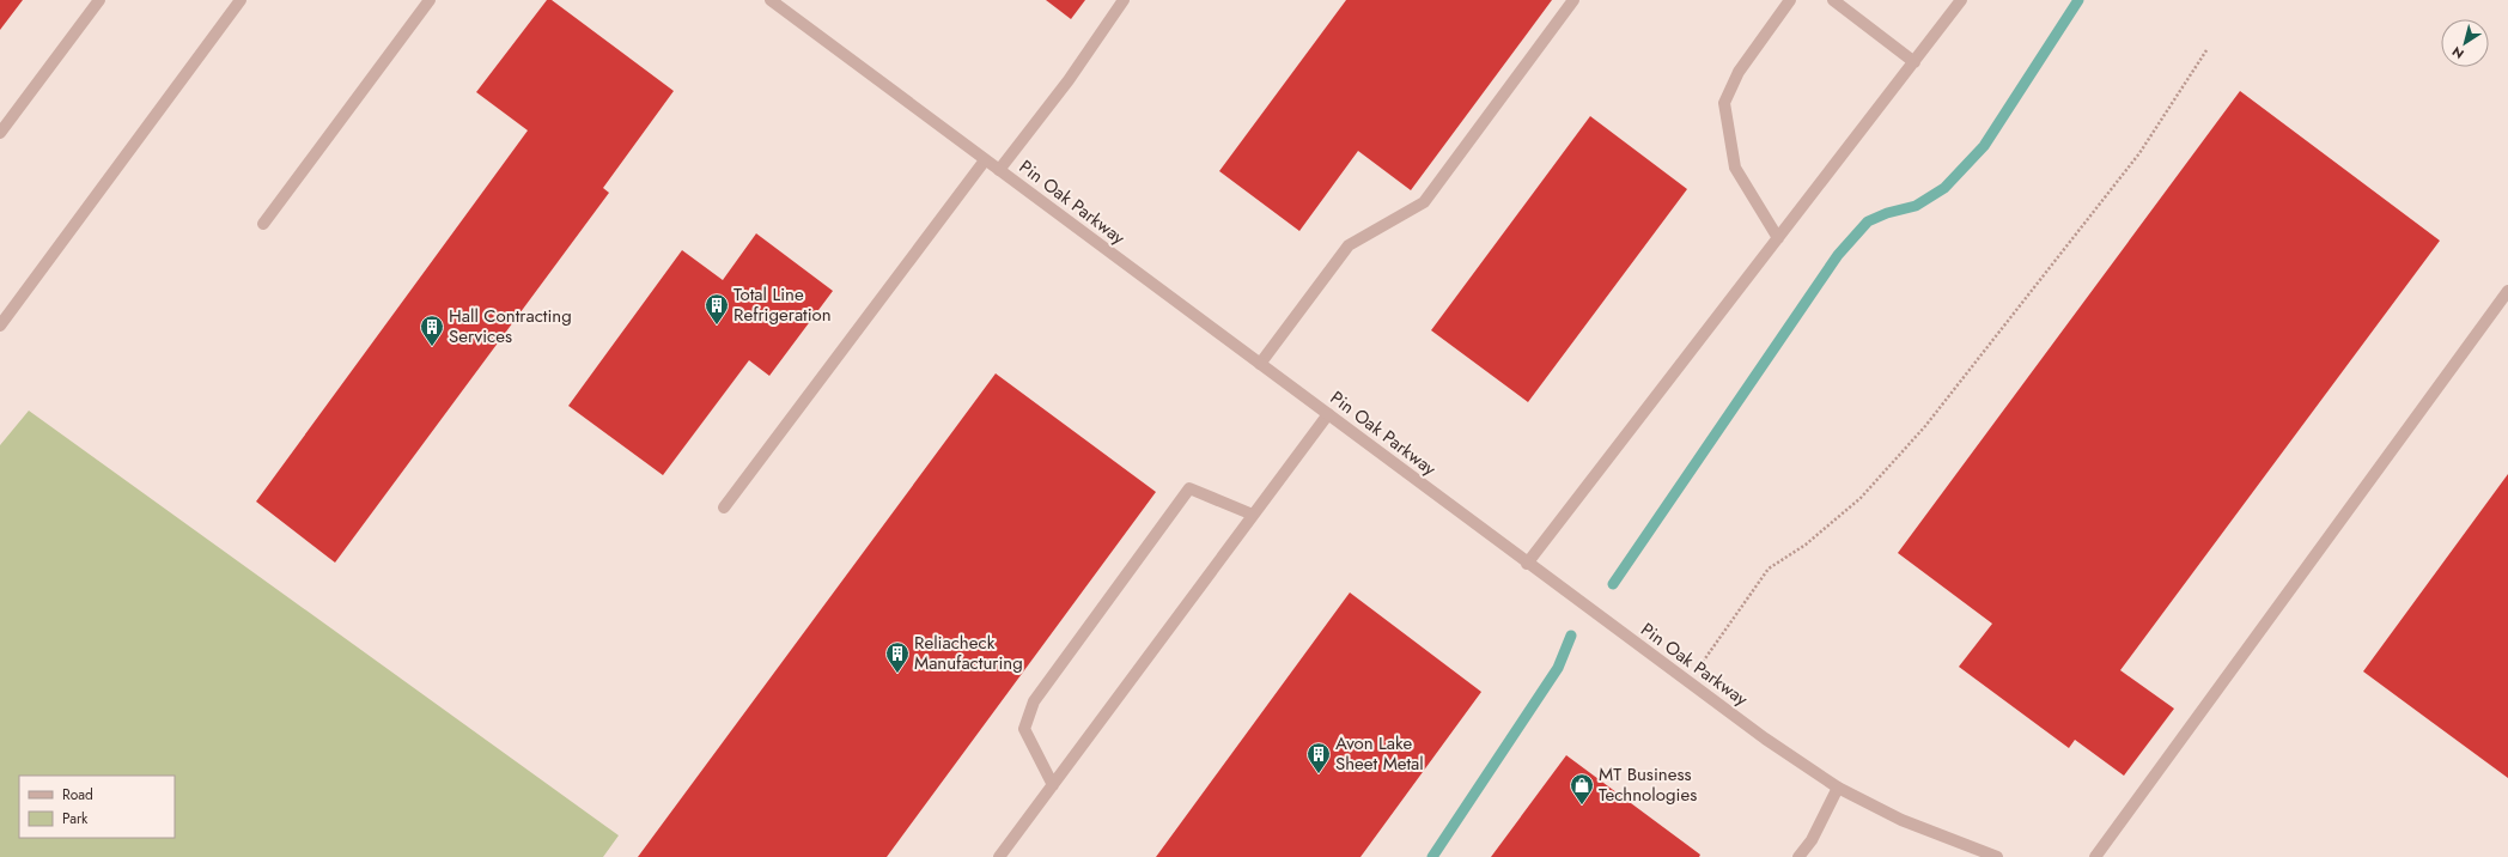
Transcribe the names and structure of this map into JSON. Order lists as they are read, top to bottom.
{
  "streets": {
    "street": ["Pin Oak Parkway"]
  },
  "places": {
    "building": [
      "Total Line Refrigeration",
      "Hall Contracting Services",
      "Reliacheck Manufacturing",
      "Avon Lake Sheet Metal"
    ],
    "shop": ["MT Business Technologies"]
  },
  "legend": ["Road", "Park"],
  "north": "bottom left"
}
